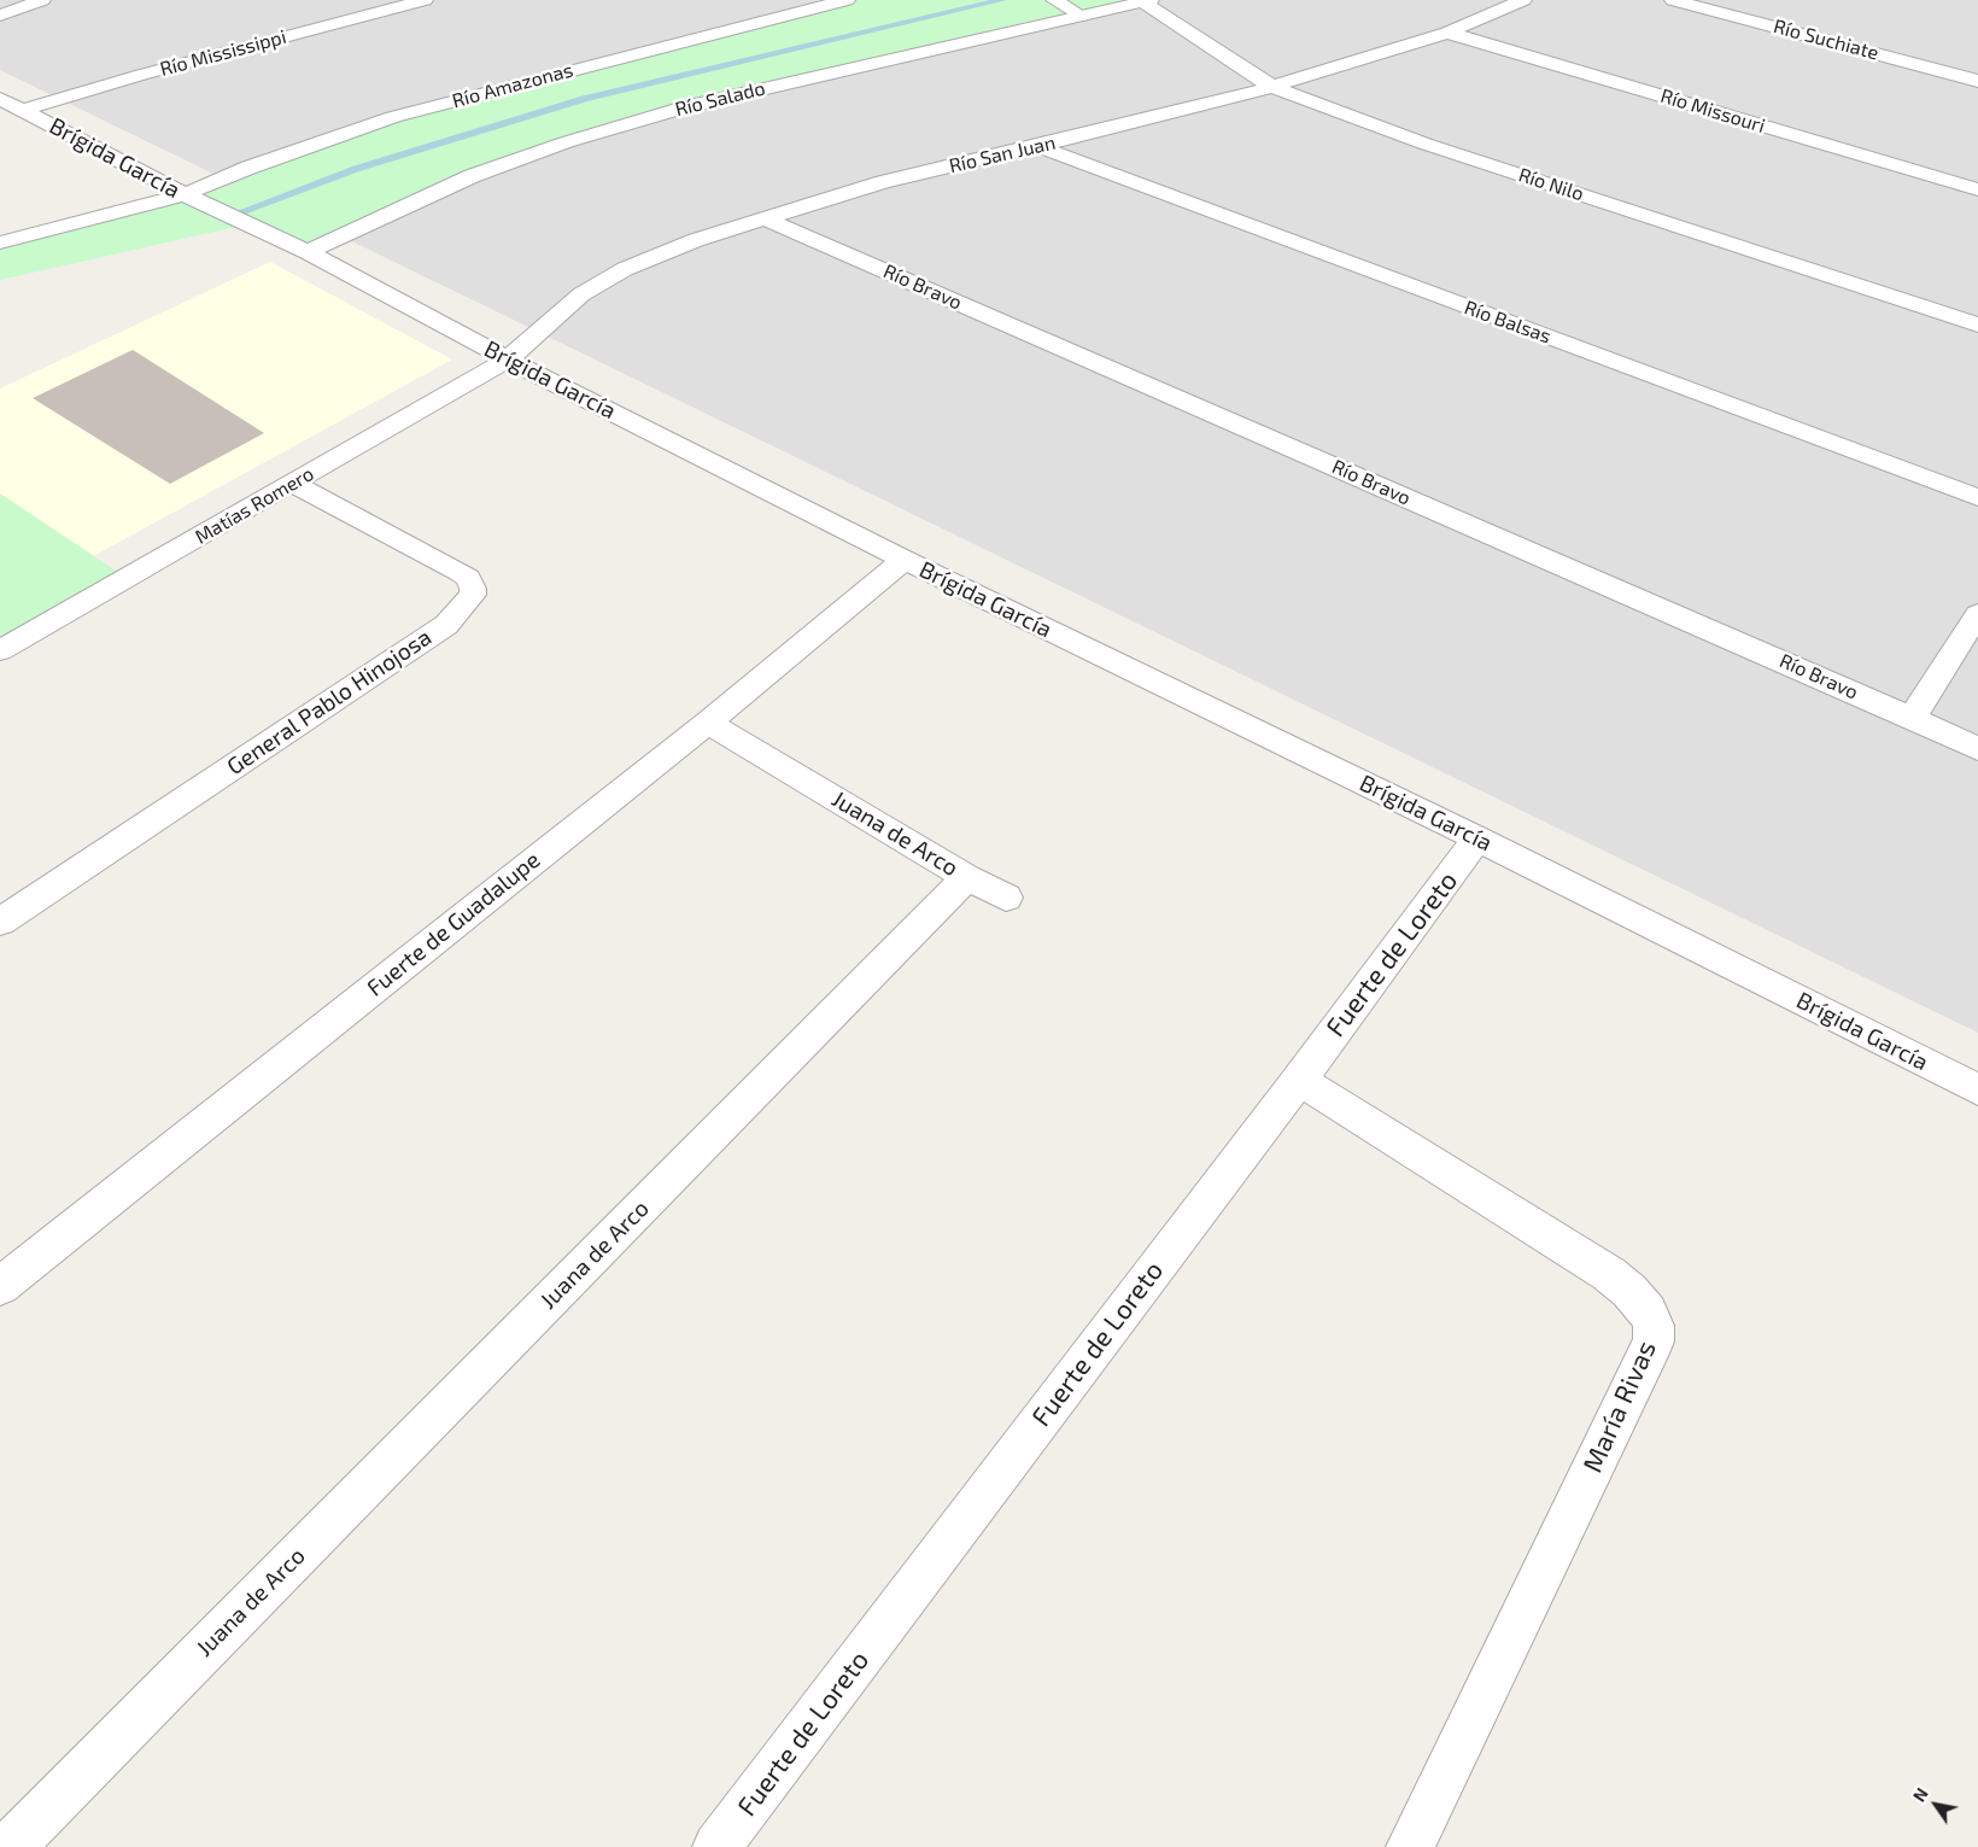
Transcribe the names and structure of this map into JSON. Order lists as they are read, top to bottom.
{
  "streets": {
    "street": [
      "Río Suchiate",
      "Río Mississippi",
      "Río Amazonas",
      "Río Salado",
      "Río Missouri",
      "Río San Juan",
      "Brígida García",
      "Río Nilo",
      "Río Bravo",
      "Río Balsas",
      "Matías Romero",
      "General Pablo Hinojosa",
      "Juana de Arco",
      "Fuerte de Guadalupe",
      "Fuerte de Loreto",
      "María Rivas"
    ]
  },
  "crossings": [
    ["Río Mississippi", "Brígida García"],
    ["Río Amazonas", "Brígida García"],
    ["Río Salado", "Brígida García"],
    ["Río Salado", "Río Nilo"],
    ["Río Missouri", "Río San Juan"],
    ["Río San Juan", "Brígida García"],
    ["Río San Juan", "Río Nilo"],
    ["Río San Juan", "Río Bravo"],
    ["Río San Juan", "Río Balsas"],
    ["Río San Juan", "Matías Romero"],
    ["Brígida García", "Matías Romero"],
    ["Brígida García", "Fuerte de Guadalupe"],
    ["Brígida García", "Fuerte de Loreto"],
    ["Matías Romero", "General Pablo Hinojosa"],
    ["Juana de Arco", "Fuerte de Guadalupe"],
    ["Fuerte de Loreto", "María Rivas"]
  ],
  "north": "top left"
}
